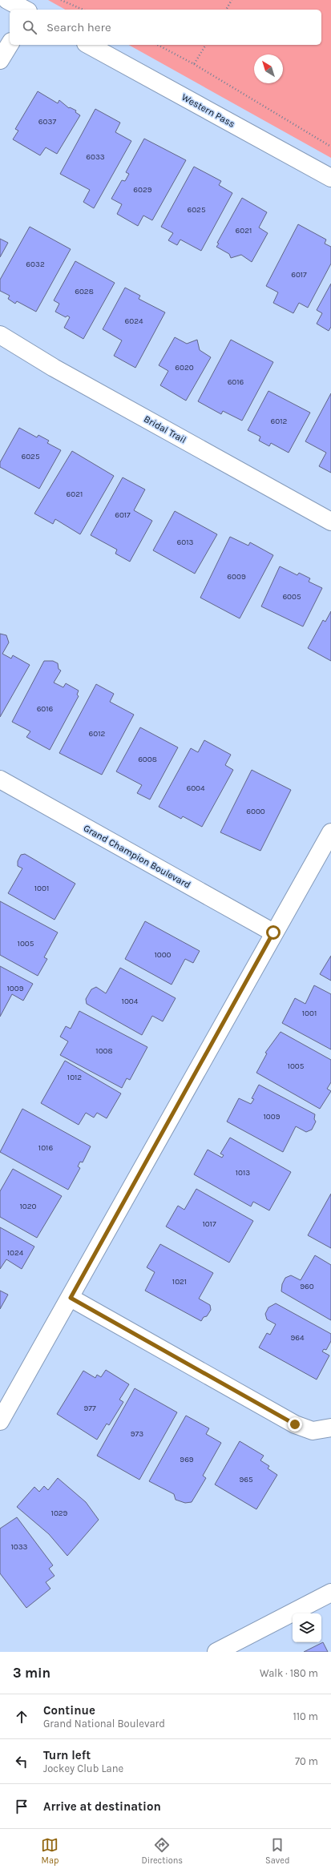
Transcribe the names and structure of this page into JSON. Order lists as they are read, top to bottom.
{
  "streets": {
    "street": ["Western Pass", "Bridal Trail", "Grand Champion Boulevard"]
  },
  "house_numbers": [
    "6037",
    "6033",
    "6029",
    "6025",
    "6021",
    "6032",
    "6017",
    "6028",
    "6024",
    "6020",
    "6016",
    "6012",
    "6025",
    "6021",
    "6017",
    "6013",
    "6009",
    "6005",
    "6016",
    "6012",
    "6008",
    "6004",
    "6000",
    "1001",
    "1005",
    "1000",
    "1009",
    "1004",
    "1001",
    "1008",
    "1005",
    "1012",
    "1009",
    "1016",
    "1013",
    "1020",
    "1017",
    "1024",
    "1021",
    "960",
    "964",
    "977",
    "973",
    "969",
    "965",
    "1029",
    "1033"
  ],
  "north": "top left",
  "page": {
    "search": "Search here",
    "heading": ["3 min", "Walk · 180 m"],
    "list": [
      ["Continue", "Grand National Boulevard", "110 m"],
      ["Turn left", "Jockey Club Lane", "70 m"],
      "Arrive at destination"
    ],
    "nav": ["Map", "Directions", "Saved"]
  }
}
